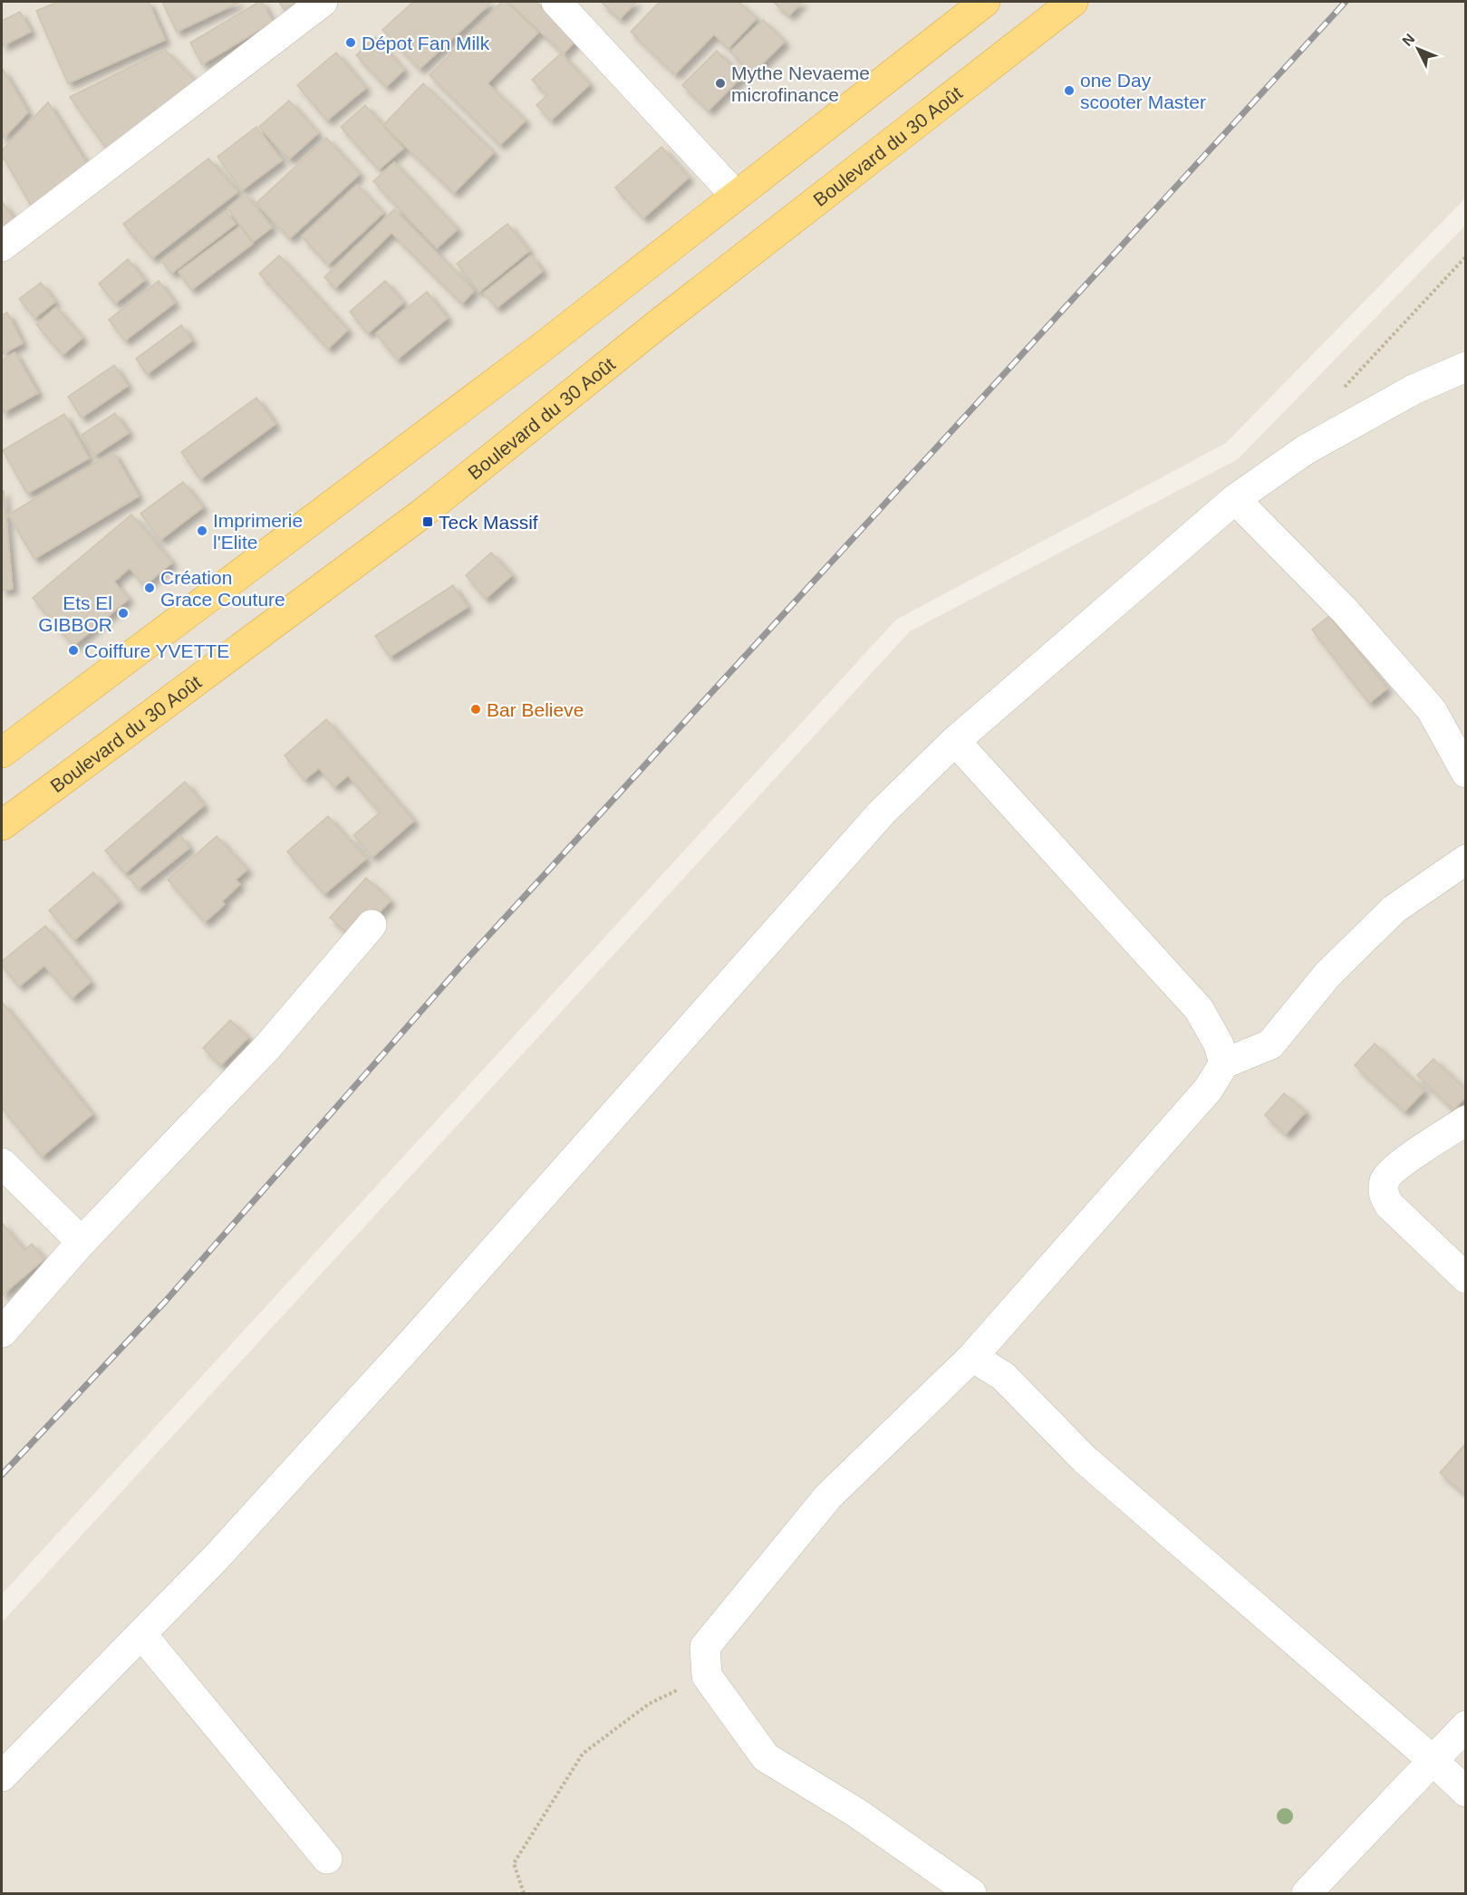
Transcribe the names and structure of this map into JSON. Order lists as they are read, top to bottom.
{
  "streets": {
    "highway": ["Boulevard du 30 Août"]
  },
  "places": {
    "other": [
      "Dépot Fan Milk",
      "Mythe Nevaeme microfinance",
      "one Day scooter Master",
      "Imprimerie l'Elite",
      "Création Grace Couture",
      "Ets El GIBBOR",
      "Coiffure YVETTE",
      "Bar Believe"
    ],
    "transit": ["Teck Massif"]
  },
  "north": "top left"
}
